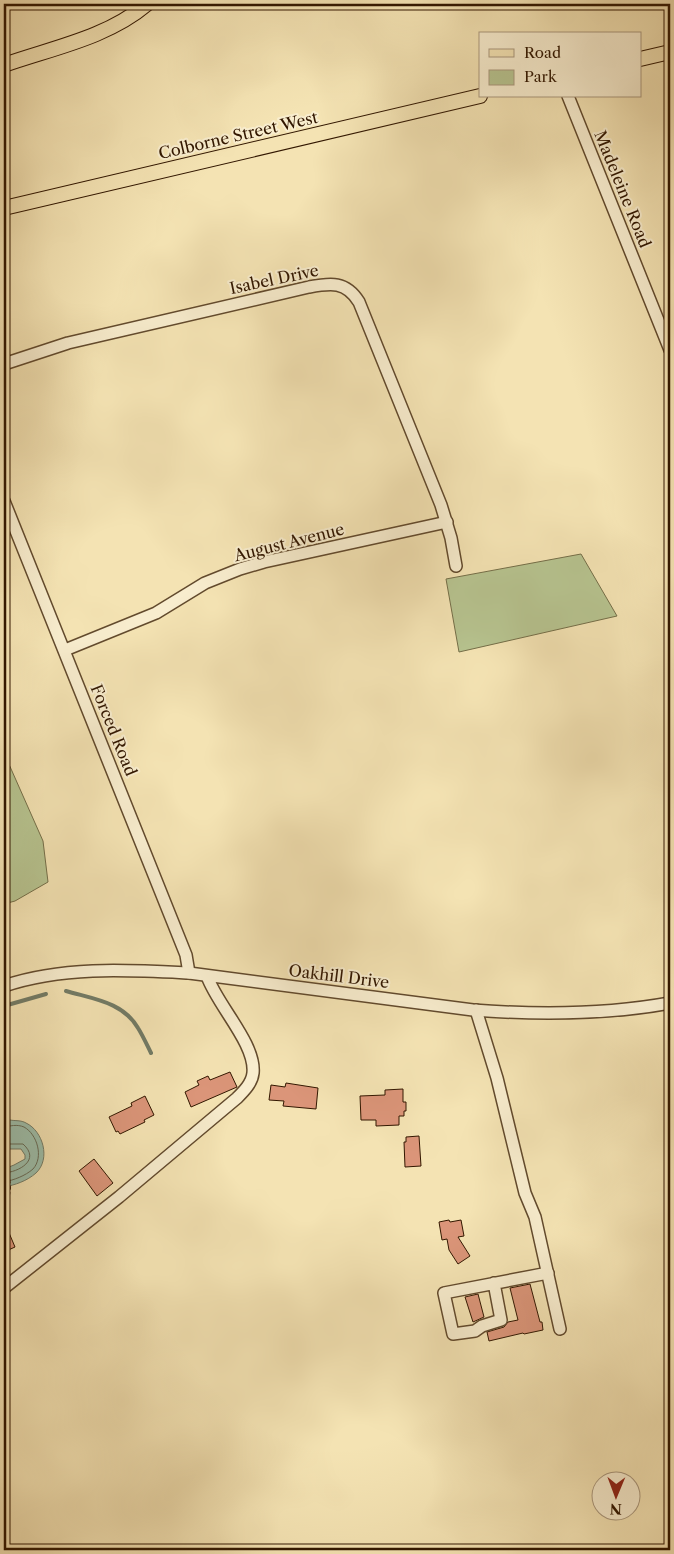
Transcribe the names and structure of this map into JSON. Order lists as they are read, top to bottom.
{
  "streets": {
    "main road": ["Colborne Street West"],
    "street": [
      "Madeleine Road",
      "Isabel Drive",
      "August Avenue",
      "Forced Road",
      "Oakhill Drive"
    ]
  },
  "crossings": [
    ["Isabel Drive", "August Avenue"],
    ["August Avenue", "Forced Road"],
    ["Forced Road", "Oakhill Drive"]
  ],
  "legend": ["Road", "Park"],
  "north": "bottom"
}
